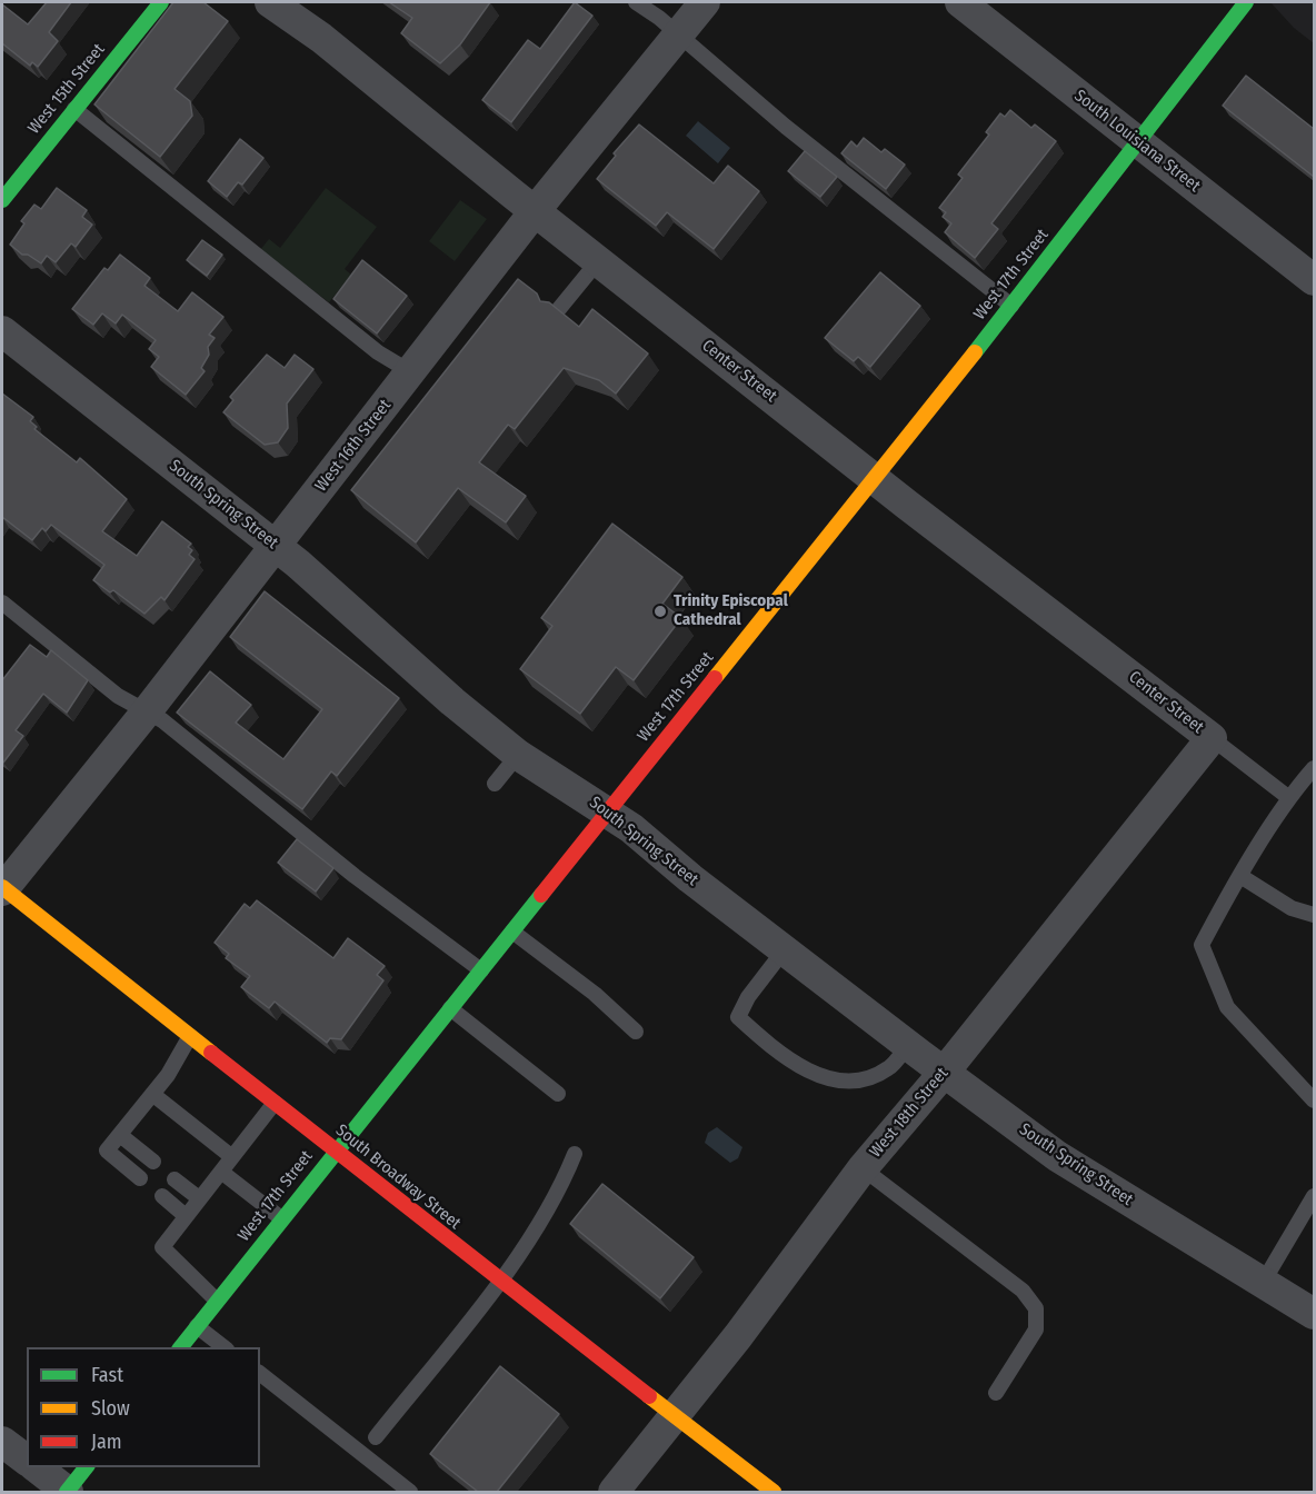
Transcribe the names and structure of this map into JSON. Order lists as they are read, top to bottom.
{
  "streets": {
    "main road": ["West 15th Street", "West 17th Street", "South Broadway Street"],
    "street": [
      "South Louisiana Street",
      "Center Street",
      "West 16th Street",
      "South Spring Street",
      "West 18th Street"
    ]
  },
  "crossings": [
    ["South Louisiana Street", "West 17th Street"],
    ["West 17th Street", "Center Street"],
    ["West 17th Street", "South Spring Street"],
    ["West 17th Street", "South Broadway Street"],
    ["Center Street", "West 16th Street"],
    ["Center Street", "West 18th Street"],
    ["West 16th Street", "South Spring Street"],
    ["West 16th Street", "South Broadway Street"],
    ["South Spring Street", "West 18th Street"],
    ["West 18th Street", "South Broadway Street"]
  ],
  "places": ["Trinity Episcopal Cathedral"],
  "legend": ["Fast", "Slow", "Jam"]
}
